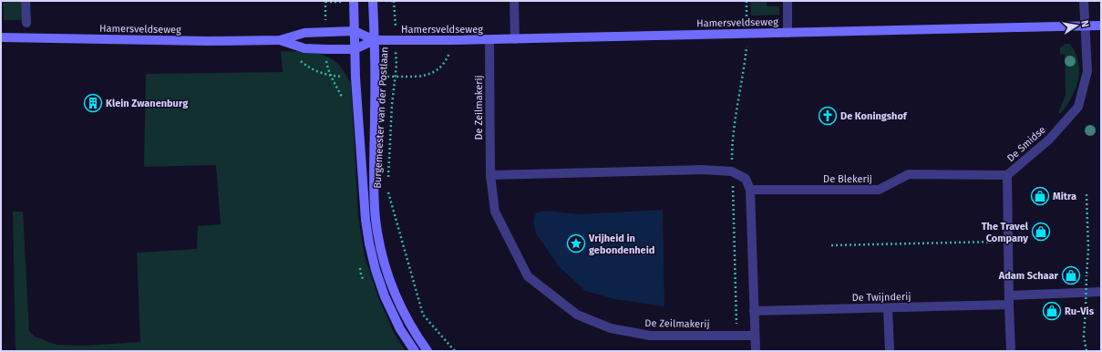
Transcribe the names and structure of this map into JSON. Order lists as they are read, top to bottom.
{
  "streets": {
    "street": [
      "Hamersveldseweg",
      "De Zeilmakerij",
      "Burgemeester van der Postlaan",
      "De Smidse",
      "De Blekerij",
      "De Twijnderij"
    ]
  },
  "crossings": [
    ["Hamersveldseweg", "De Zeilmakerij"],
    ["Hamersveldseweg", "Burgemeester van der Postlaan"],
    ["Hamersveldseweg", "De Smidse"],
    ["De Smidse", "De Blekerij"],
    ["De Smidse", "De Twijnderij"]
  ],
  "places": {
    "building": ["Klein Zwanenburg"],
    "church": ["De Koningshof"],
    "shop": [
      "Mitra",
      "The Travel Company",
      "Adam Schaar",
      "Ru-Vis"
    ],
    "place": ["Vrijheid in gebondenheid"]
  },
  "north": "right"
}
